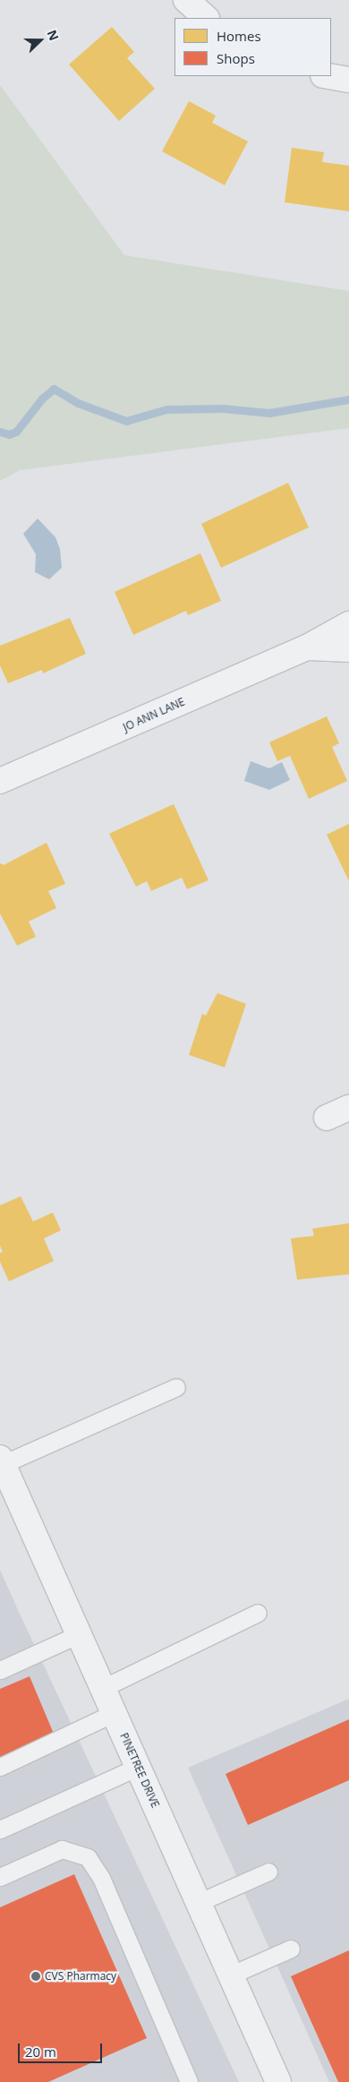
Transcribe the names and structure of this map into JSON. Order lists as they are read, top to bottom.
{
  "streets": {
    "street": ["JO ANN LANE", "PINETREE DRIVE"]
  },
  "places": ["CVS Pharmacy"],
  "legend": ["Homes", "Shops"],
  "scale_bar": "20 m",
  "north": "right"
}
